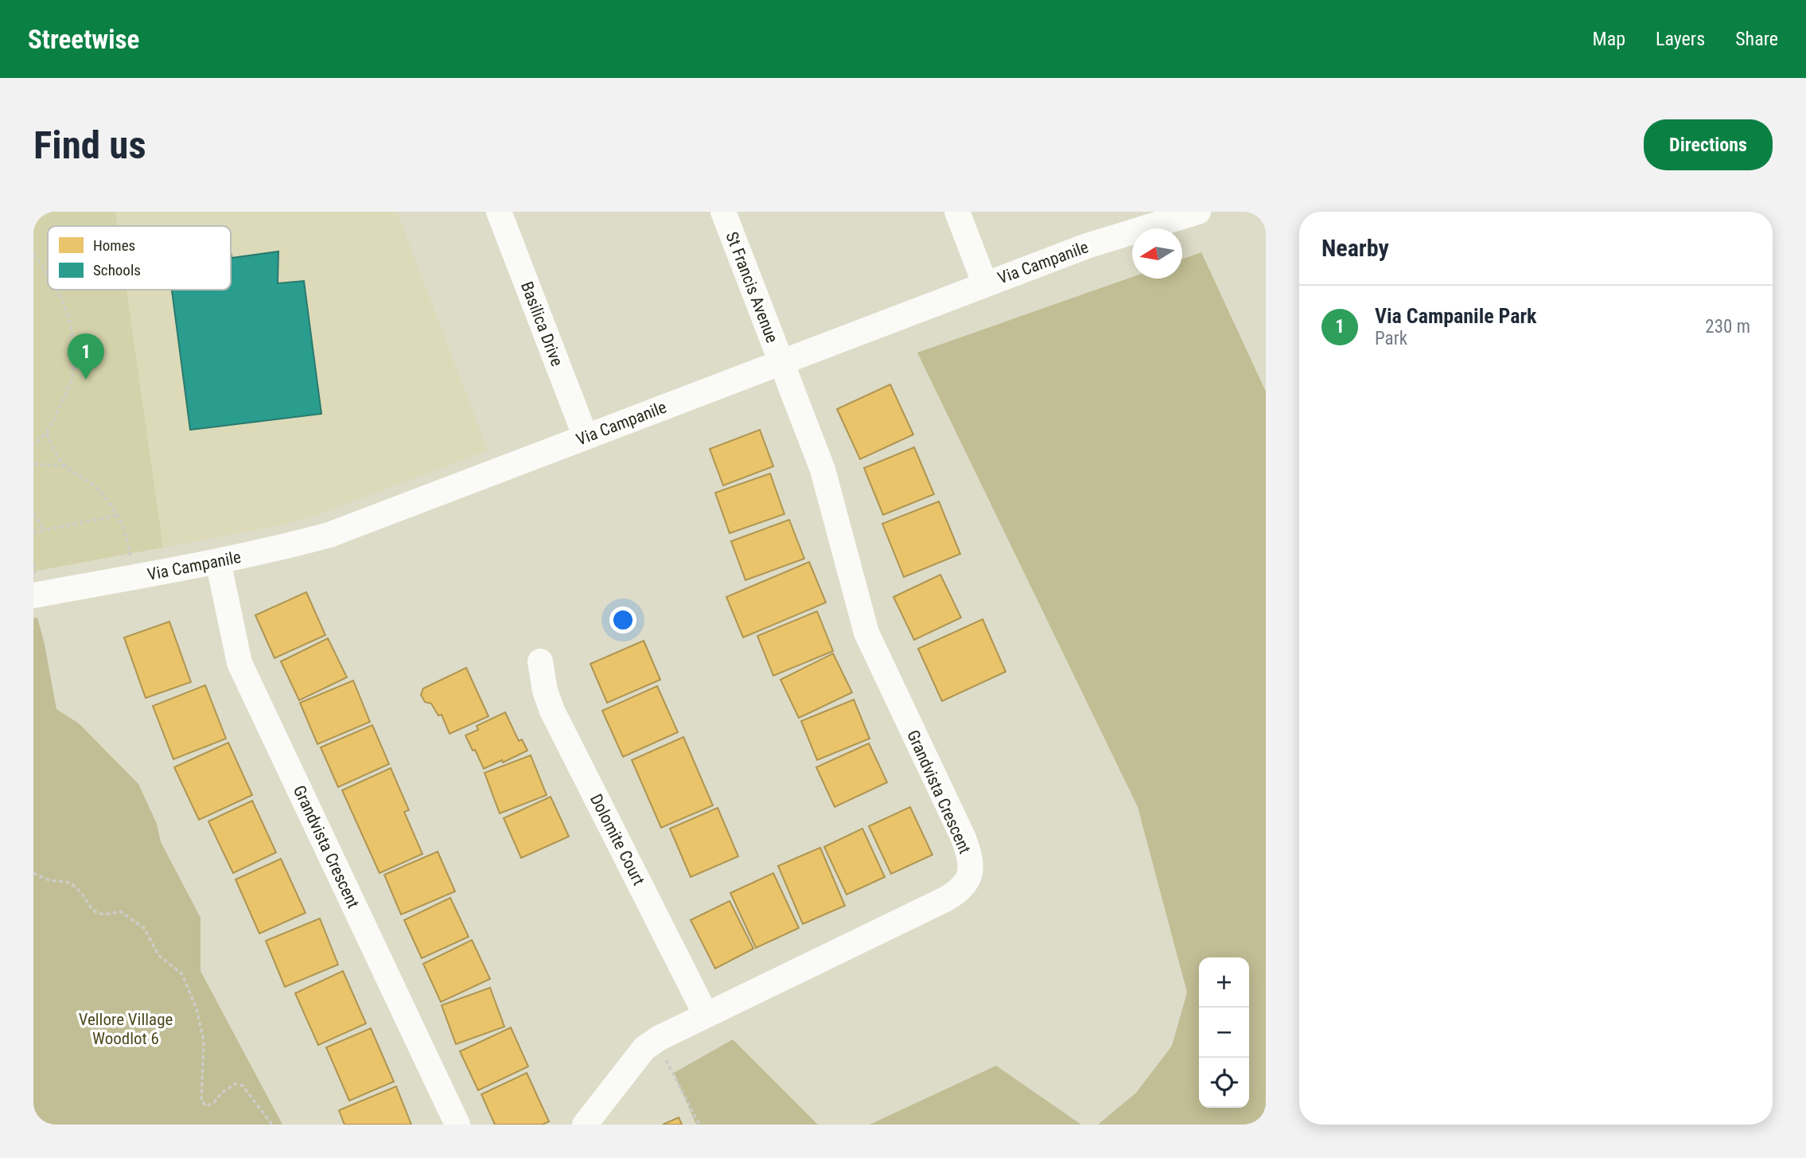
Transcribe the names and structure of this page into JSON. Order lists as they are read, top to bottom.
{
  "streets": {
    "street": [
      "Via Campanile",
      "St Francis Avenue",
      "Basilica Drive",
      "Grandvista Crescent",
      "Dolomite Court"
    ]
  },
  "crossings": [
    ["Via Campanile", "St Francis Avenue"],
    ["Via Campanile", "Basilica Drive"],
    ["Via Campanile", "Grandvista Crescent"],
    ["St Francis Avenue", "Grandvista Crescent"],
    ["Grandvista Crescent", "Dolomite Court"]
  ],
  "parks": ["Vellore Village Woodlot 6"],
  "legend": ["Homes", "Schools"],
  "north": "left",
  "page": {
    "header": "Streetwise",
    "nav": ["Map", "Layers", "Share"],
    "buttons": "Directions",
    "title": "Find us",
    "heading": "Nearby",
    "list": [
      {
        "mark": "1",
        "name": "Via Campanile Park",
        "note": "Park",
        "value": "230 m"
      }
    ],
    "pins": "1",
    "map_buttons": ["+", "−"]
  }
}
